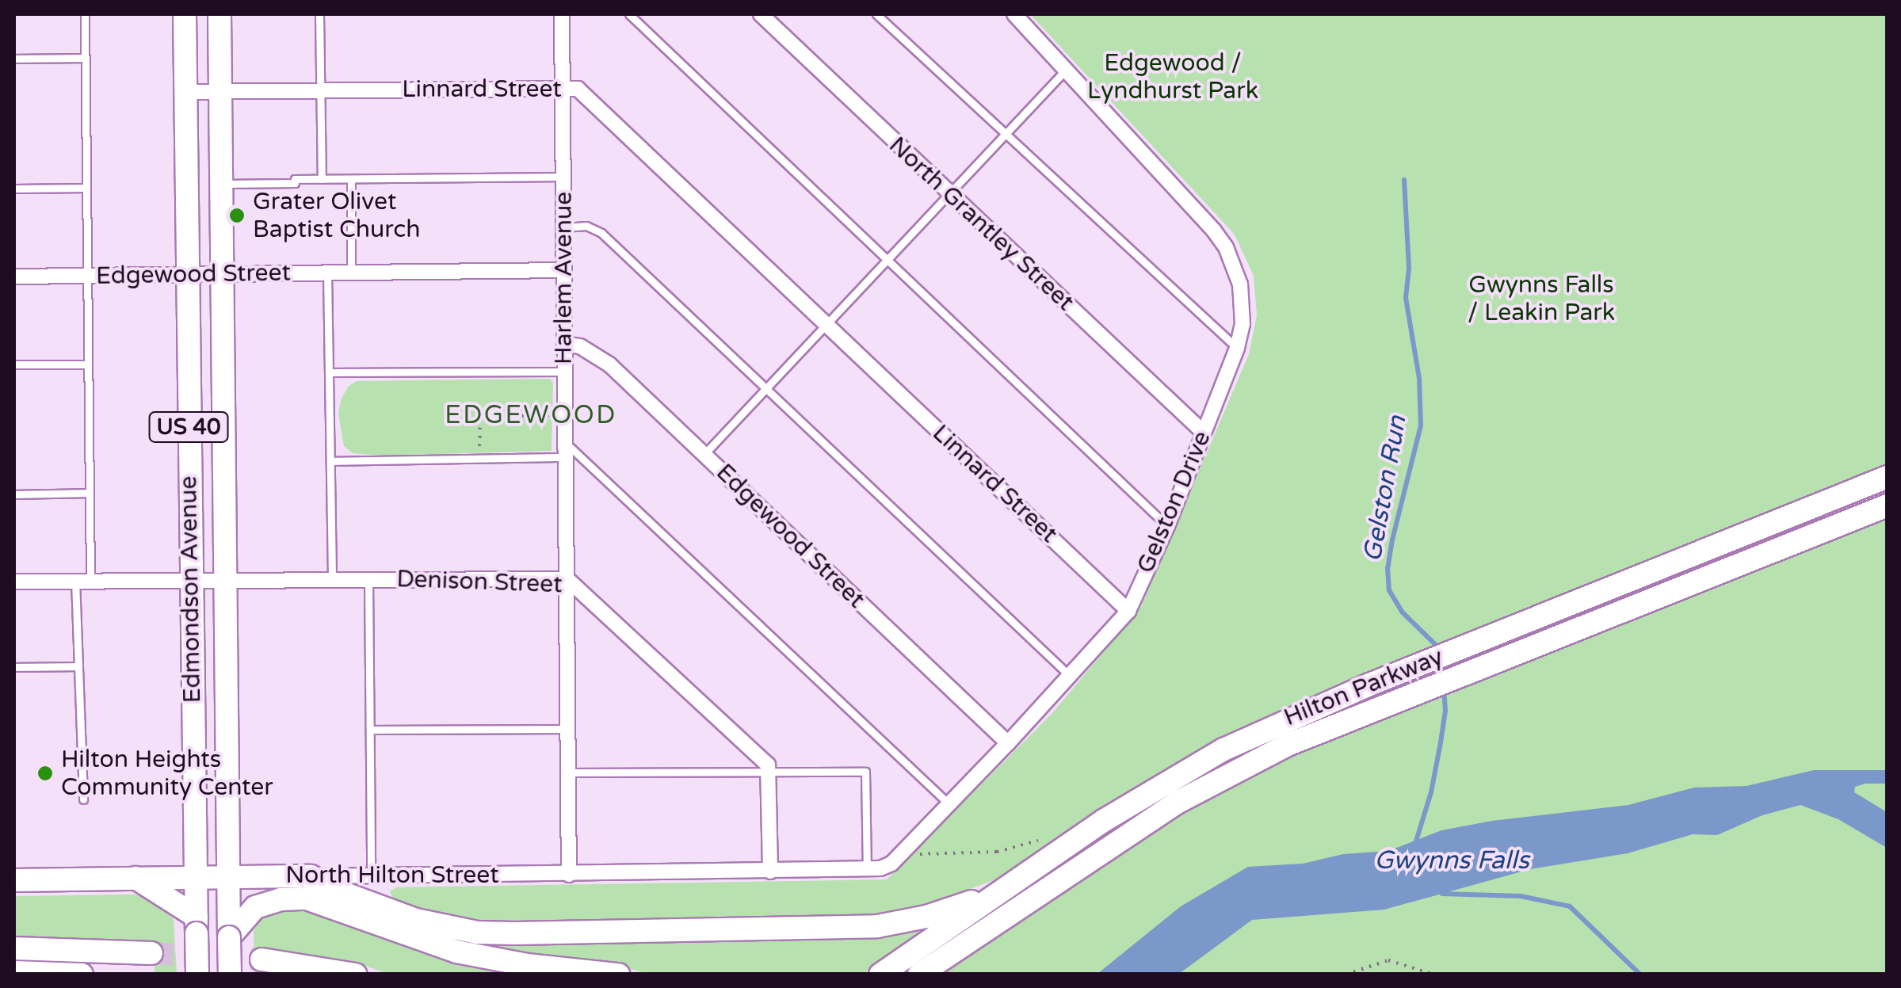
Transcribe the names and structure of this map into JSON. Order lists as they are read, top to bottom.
{
  "streets": {
    "main road": [
      "US 40",
      "Edmondson Avenue",
      "Hilton Parkway",
      "North Hilton Street"
    ],
    "street": [
      "Linnard Street",
      "North Grantley Street",
      "Edgewood Street",
      "Harlem Avenue",
      "Gelston Drive",
      "Denison Street"
    ]
  },
  "crossings": [
    ["Linnard Street", "Harlem Avenue"],
    ["Linnard Street", "Gelston Drive"],
    ["Linnard Street", "Edmondson Avenue"],
    ["North Grantley Street", "Gelston Drive"],
    ["Edgewood Street", "Harlem Avenue"],
    ["Edgewood Street", "Gelston Drive"],
    ["Edgewood Street", "Edmondson Avenue"],
    ["Harlem Avenue", "Denison Street"],
    ["Harlem Avenue", "North Hilton Street"],
    ["Gelston Drive", "North Hilton Street"],
    ["Denison Street", "Edmondson Avenue"],
    ["Edmondson Avenue", "North Hilton Street"]
  ],
  "districts": ["EDGEWOOD"],
  "water": ["Gelston Run", "Gwynns Falls"],
  "parks": ["Edgewood / Lyndhurst Park", "Gwynns Falls / Leakin Park"],
  "places": ["Grater Olivet Baptist Church", "Hilton Heights Community Center"]
}
